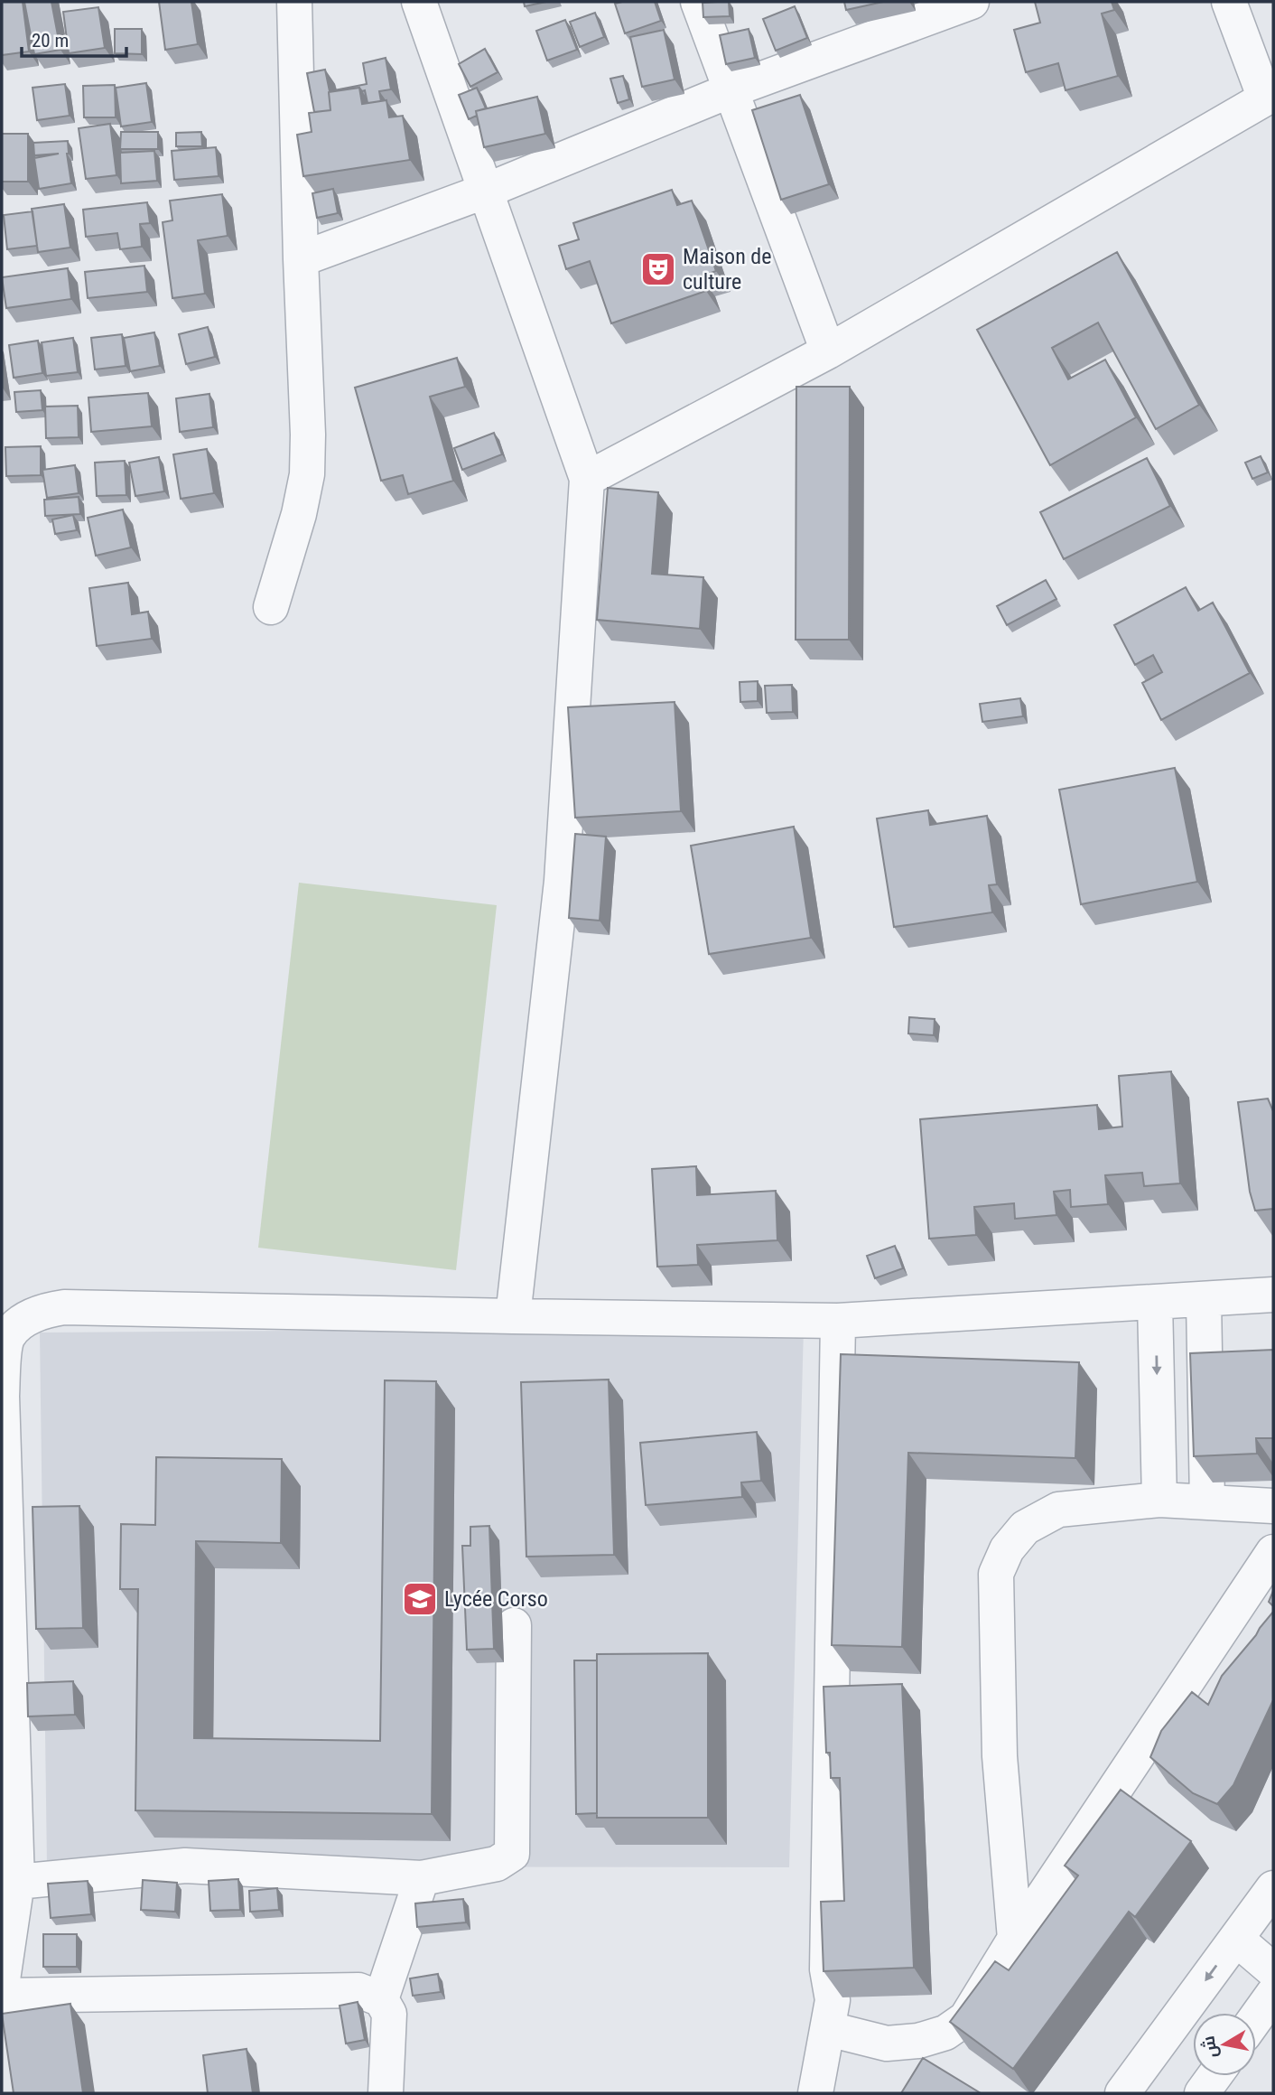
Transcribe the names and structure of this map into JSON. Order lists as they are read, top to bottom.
{
  "places": {
    "theatre": ["Maison de culture"],
    "school or university": ["Lycée Corso"]
  },
  "scale_bar": "20 m",
  "north": "left"
}
